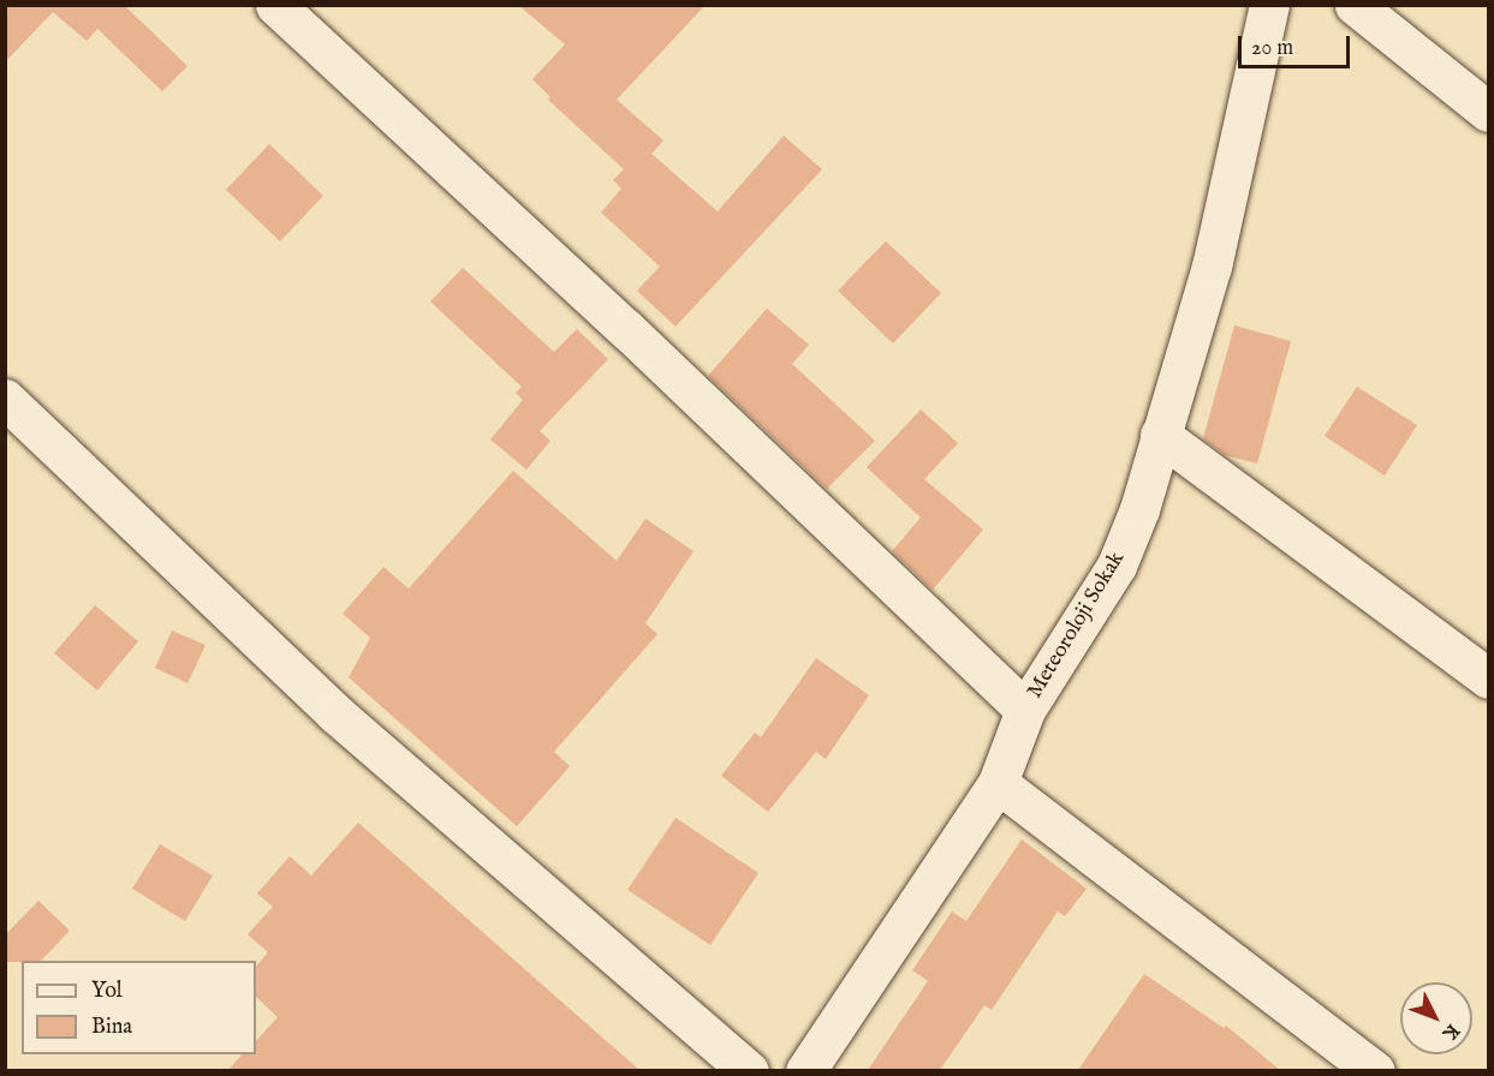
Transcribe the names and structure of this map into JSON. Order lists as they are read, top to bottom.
{
  "streets": {
    "street": ["Meteoroloji Sokak"]
  },
  "legend": ["Yol", "Bina"],
  "scale_bar": "20 m",
  "north": "bottom right"
}
